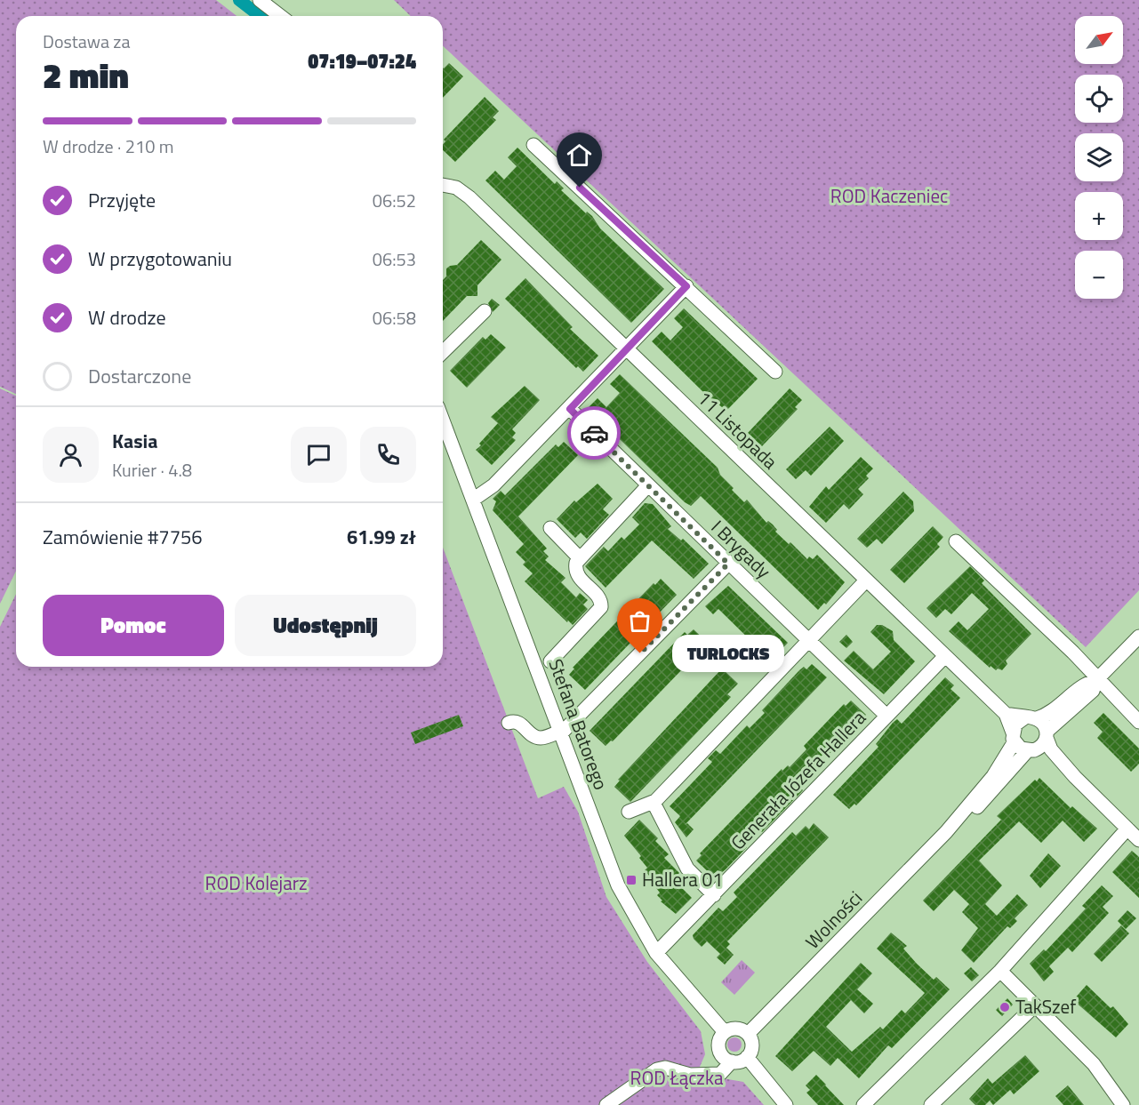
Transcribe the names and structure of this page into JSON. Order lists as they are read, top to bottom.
{
  "streets": {
    "street": [
      "11 Listopada",
      "I Brygady",
      "Stefana Batorego",
      "Generała Józefa Hallera",
      "Wolności"
    ]
  },
  "crossings": [
    ["11 Listopada", "Generała Józefa Hallera"],
    ["11 Listopada", "Wolności"],
    ["I Brygady", "Generała Józefa Hallera"],
    ["Stefana Batorego", "Generała Józefa Hallera"],
    ["Stefana Batorego", "Wolności"]
  ],
  "parks": ["ROD Kaczeniec", "ROD Kolejarz", "ROD Łączka"],
  "places": {
    "other": ["TURLOCKS", "TakSzef"],
    "transit": ["Hallera 01"]
  },
  "north": "top right",
  "page": {
    "map_buttons": ["+", "−"],
    "heading": ["2 min", "Dostawa za", "07:19–07:24"],
    "panel": [
      "Kasia",
      "Kurier · 4.8",
      "Zamówienie #7756",
      "61.99 zł"
    ],
    "bar": "W drodze · 210 m",
    "list": [
      ["Przyjęte", "06:52"],
      ["W przygotowaniu", "06:53"],
      ["W drodze", "06:58"],
      "Dostarczone"
    ],
    "buttons": ["Pomoc", "Udostępnij"],
    "bubble": "TURLOCKS"
  }
}
